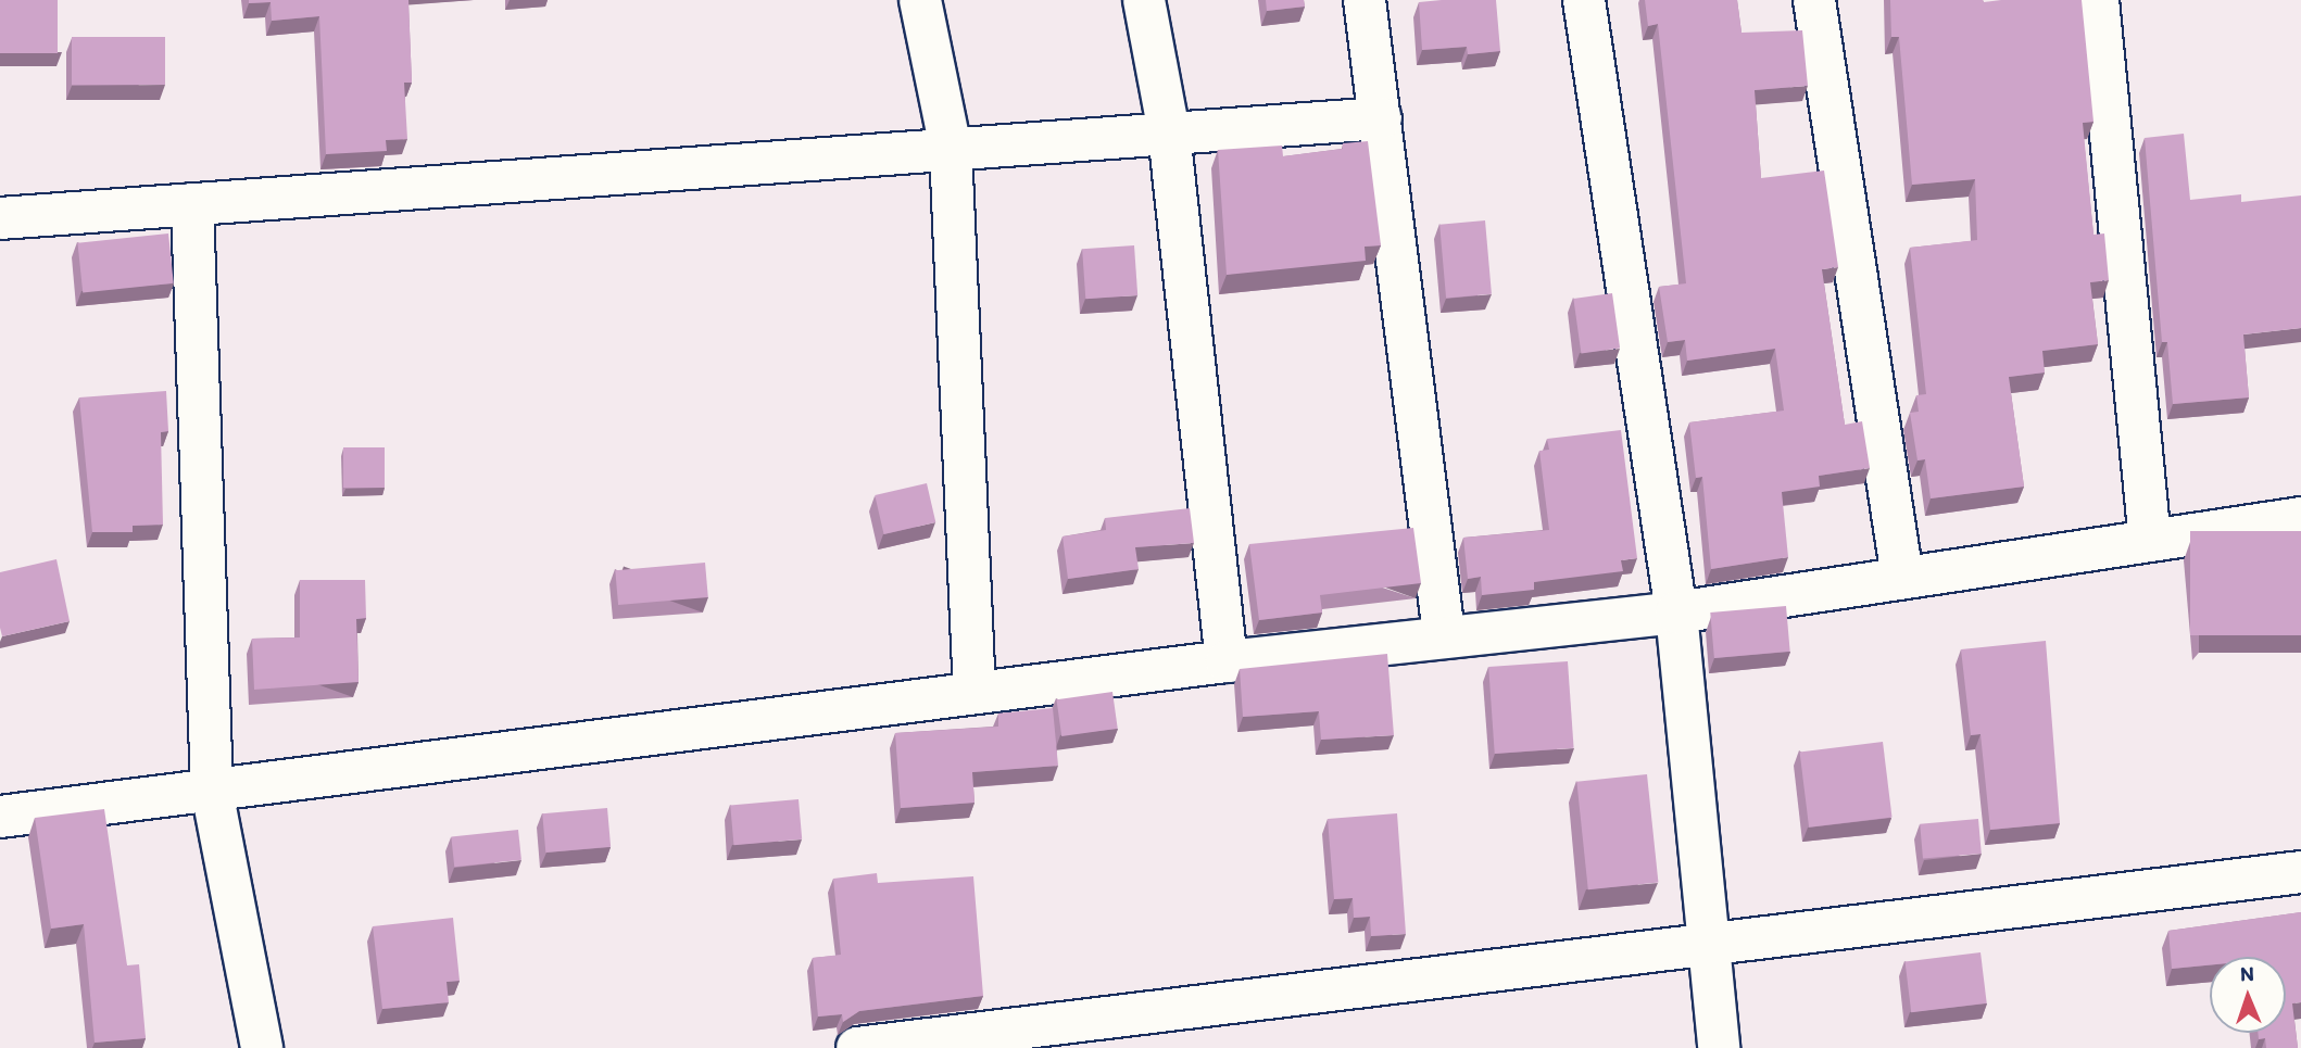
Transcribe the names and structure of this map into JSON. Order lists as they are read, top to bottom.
{
  "north": "top"
}
